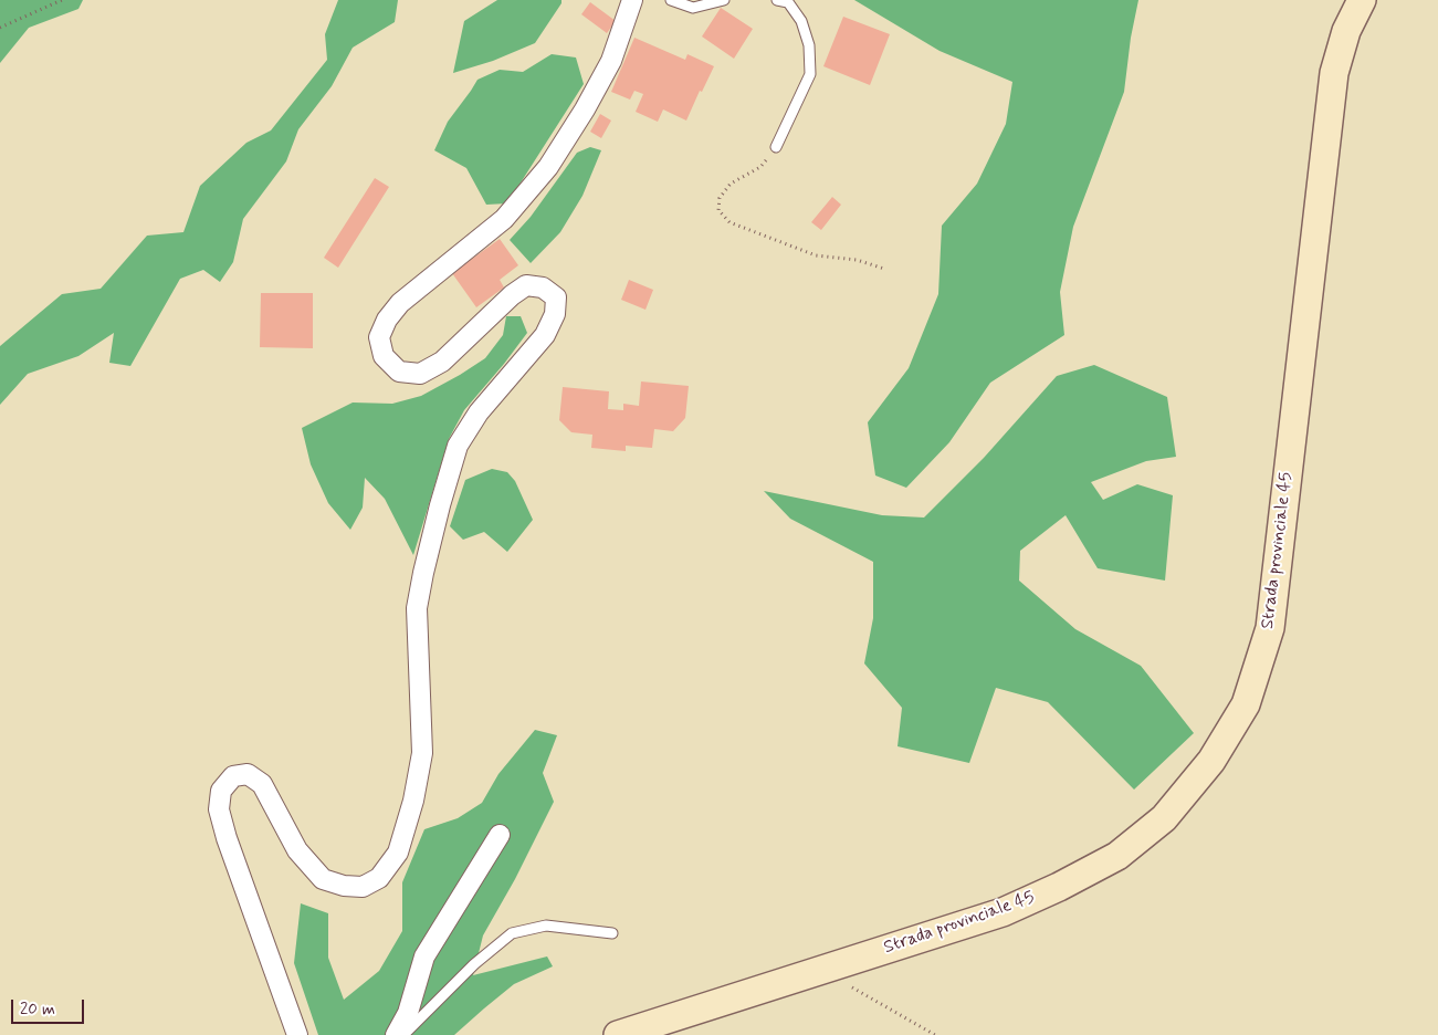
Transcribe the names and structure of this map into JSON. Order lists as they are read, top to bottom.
{
  "streets": {
    "main road": ["Strada provinciale 45"]
  },
  "scale_bar": "20 m"
}
